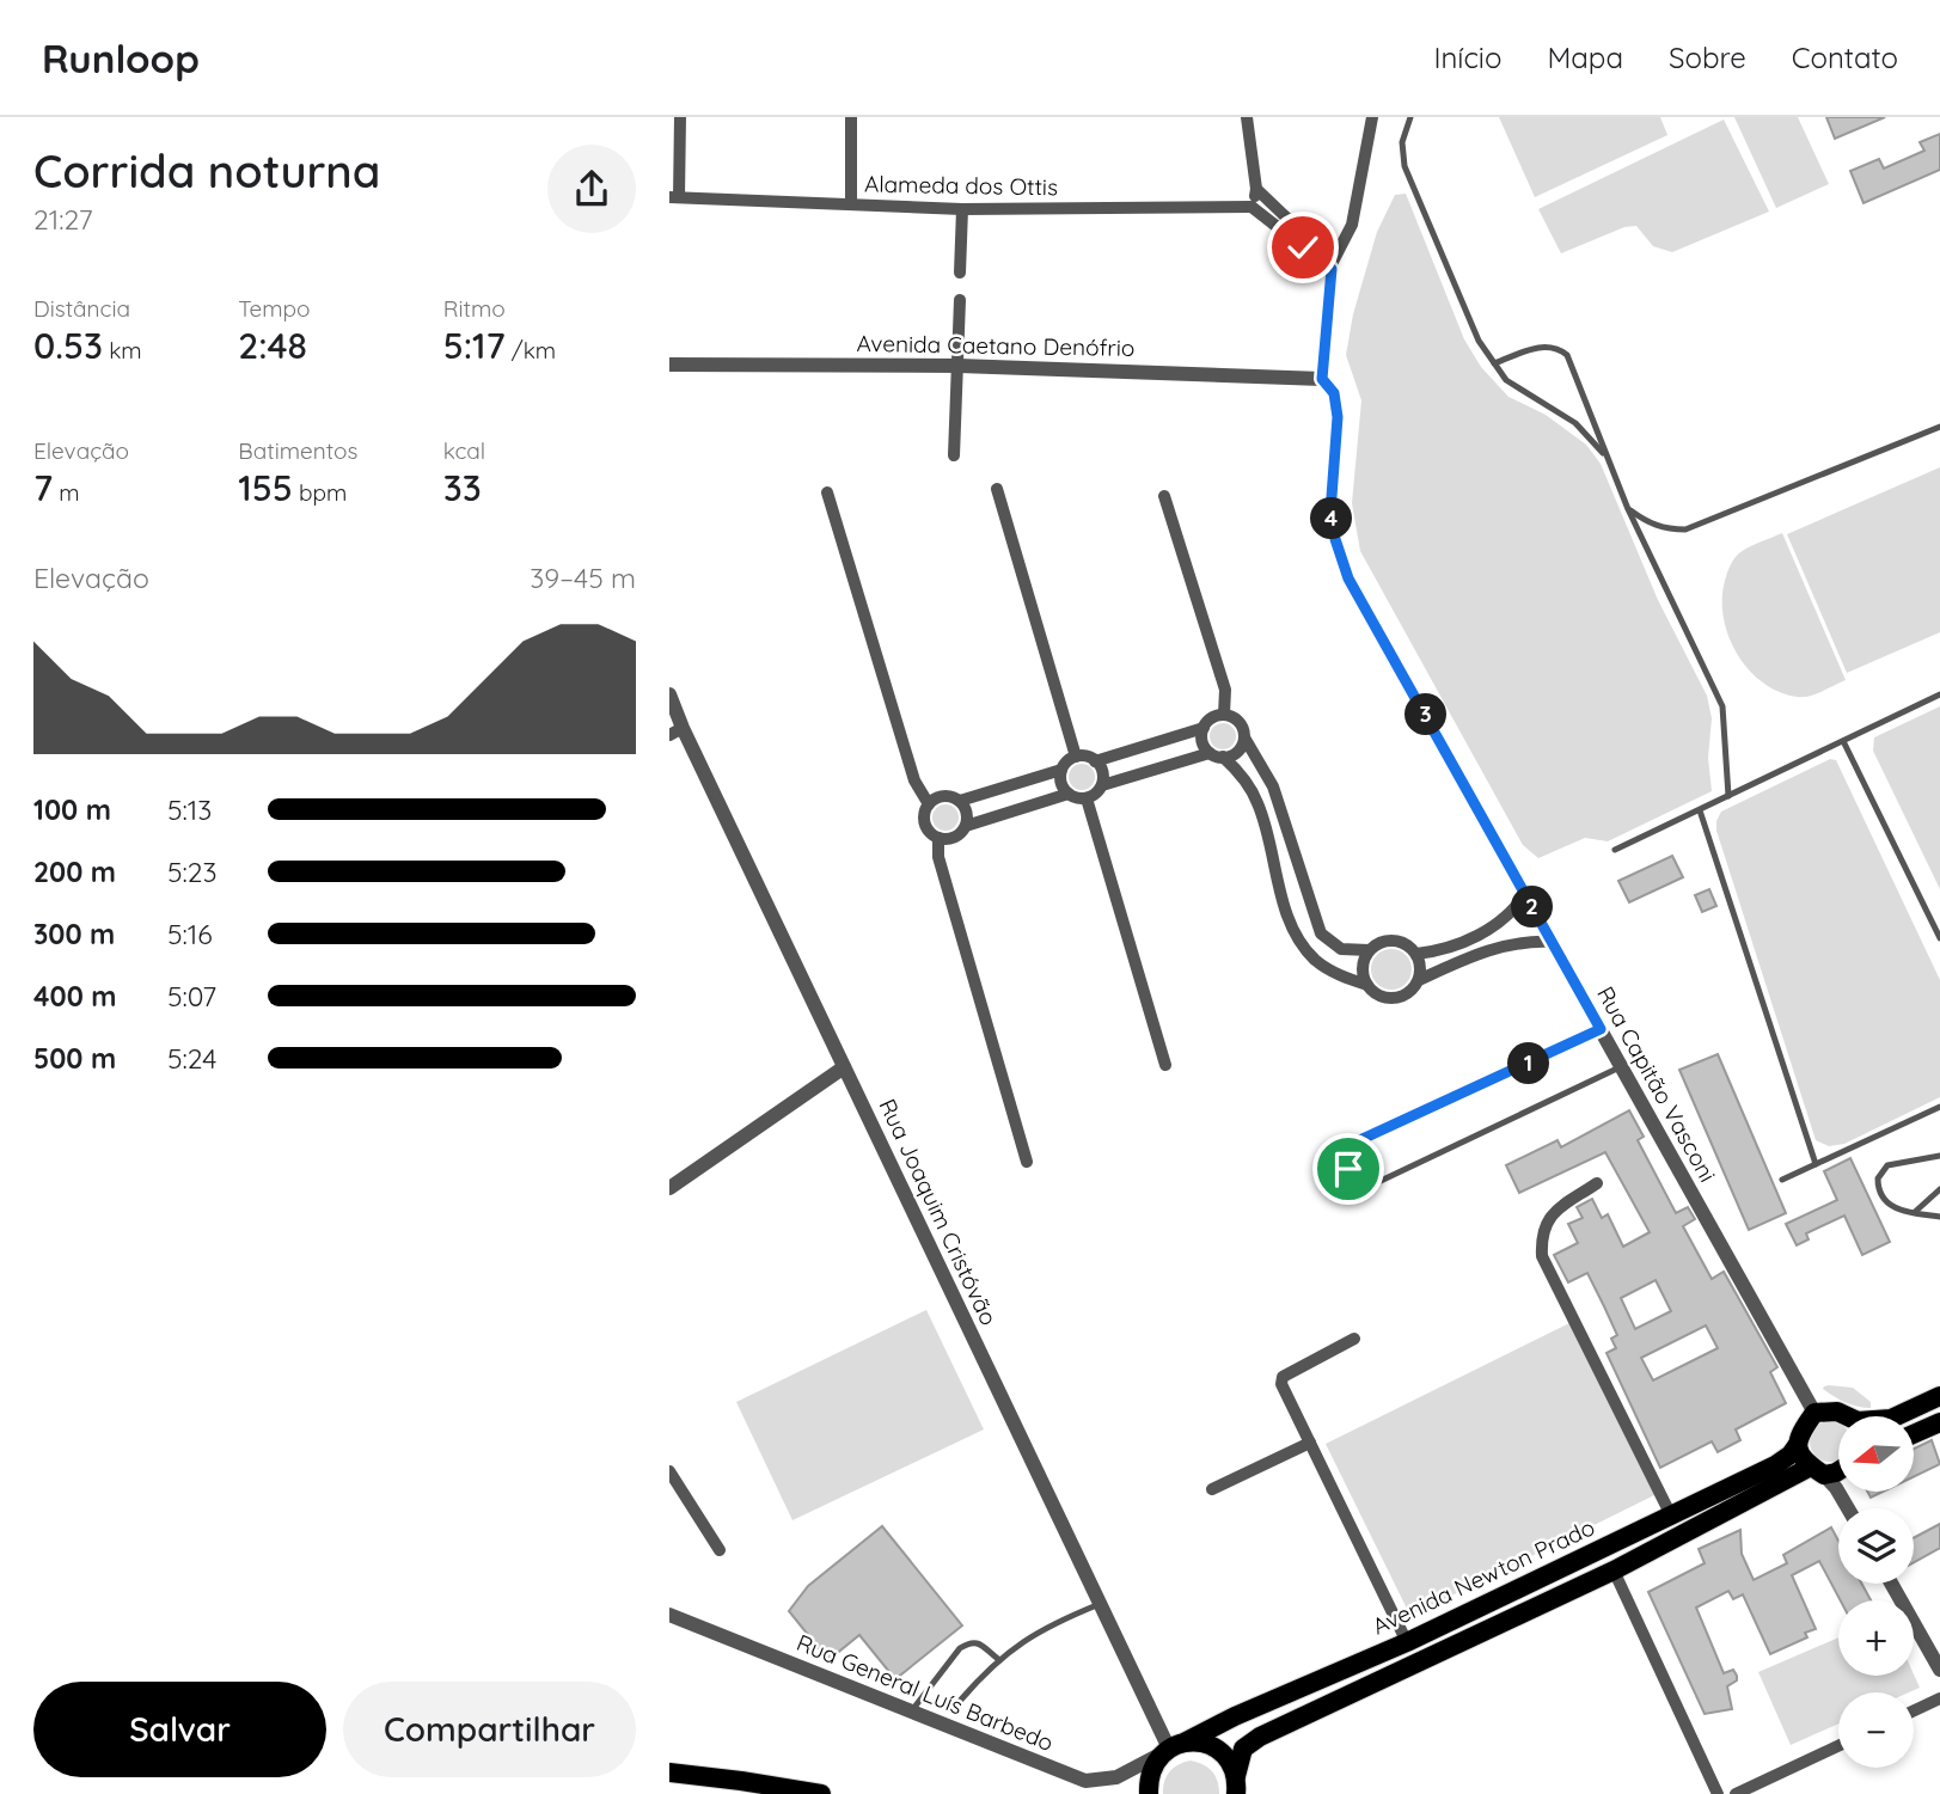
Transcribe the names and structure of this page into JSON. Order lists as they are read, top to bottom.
{
  "streets": {
    "main road": ["Avenida Newton Prado"],
    "street": [
      "Alameda dos Ottis",
      "Avenida Caetano Denófrio",
      "Rua Capitão Vasconi",
      "Rua Joaquim Cristóvão",
      "Rua General Luís Barbedo"
    ]
  },
  "crossings": [
    ["Avenida Caetano Denófrio", "Rua Capitão Vasconi"],
    ["Rua Joaquim Cristóvão", "Avenida Newton Prado"],
    ["Rua Joaquim Cristóvão", "Rua General Luís Barbedo"],
    ["Avenida Newton Prado", "Rua General Luís Barbedo"]
  ],
  "north": "left",
  "page": {
    "header": "Runloop",
    "nav": [
      "Início",
      "Mapa",
      "Sobre",
      "Contato"
    ],
    "heading": ["Corrida noturna", "21:27"],
    "stats": [
      ["Distância", "0.53 km"],
      ["Tempo", "2:48"],
      ["Ritmo", "5:17 /km"],
      ["Elevação", "7 m"],
      ["Batimentos", "155 bpm"],
      ["kcal", "33"]
    ],
    "pins": [
      "4",
      "3",
      "2",
      "1"
    ],
    "chart": ["Elevação", "39–45 m"],
    "list": [
      {
        "name": "100 m",
        "note": "5:13"
      },
      {
        "name": "200 m",
        "note": "5:23"
      },
      {
        "name": "300 m",
        "note": "5:16"
      },
      {
        "name": "400 m",
        "note": "5:07"
      },
      {
        "name": "500 m",
        "note": "5:24"
      }
    ],
    "map_buttons": ["+", "−"],
    "buttons": ["Salvar", "Compartilhar"]
  }
}
